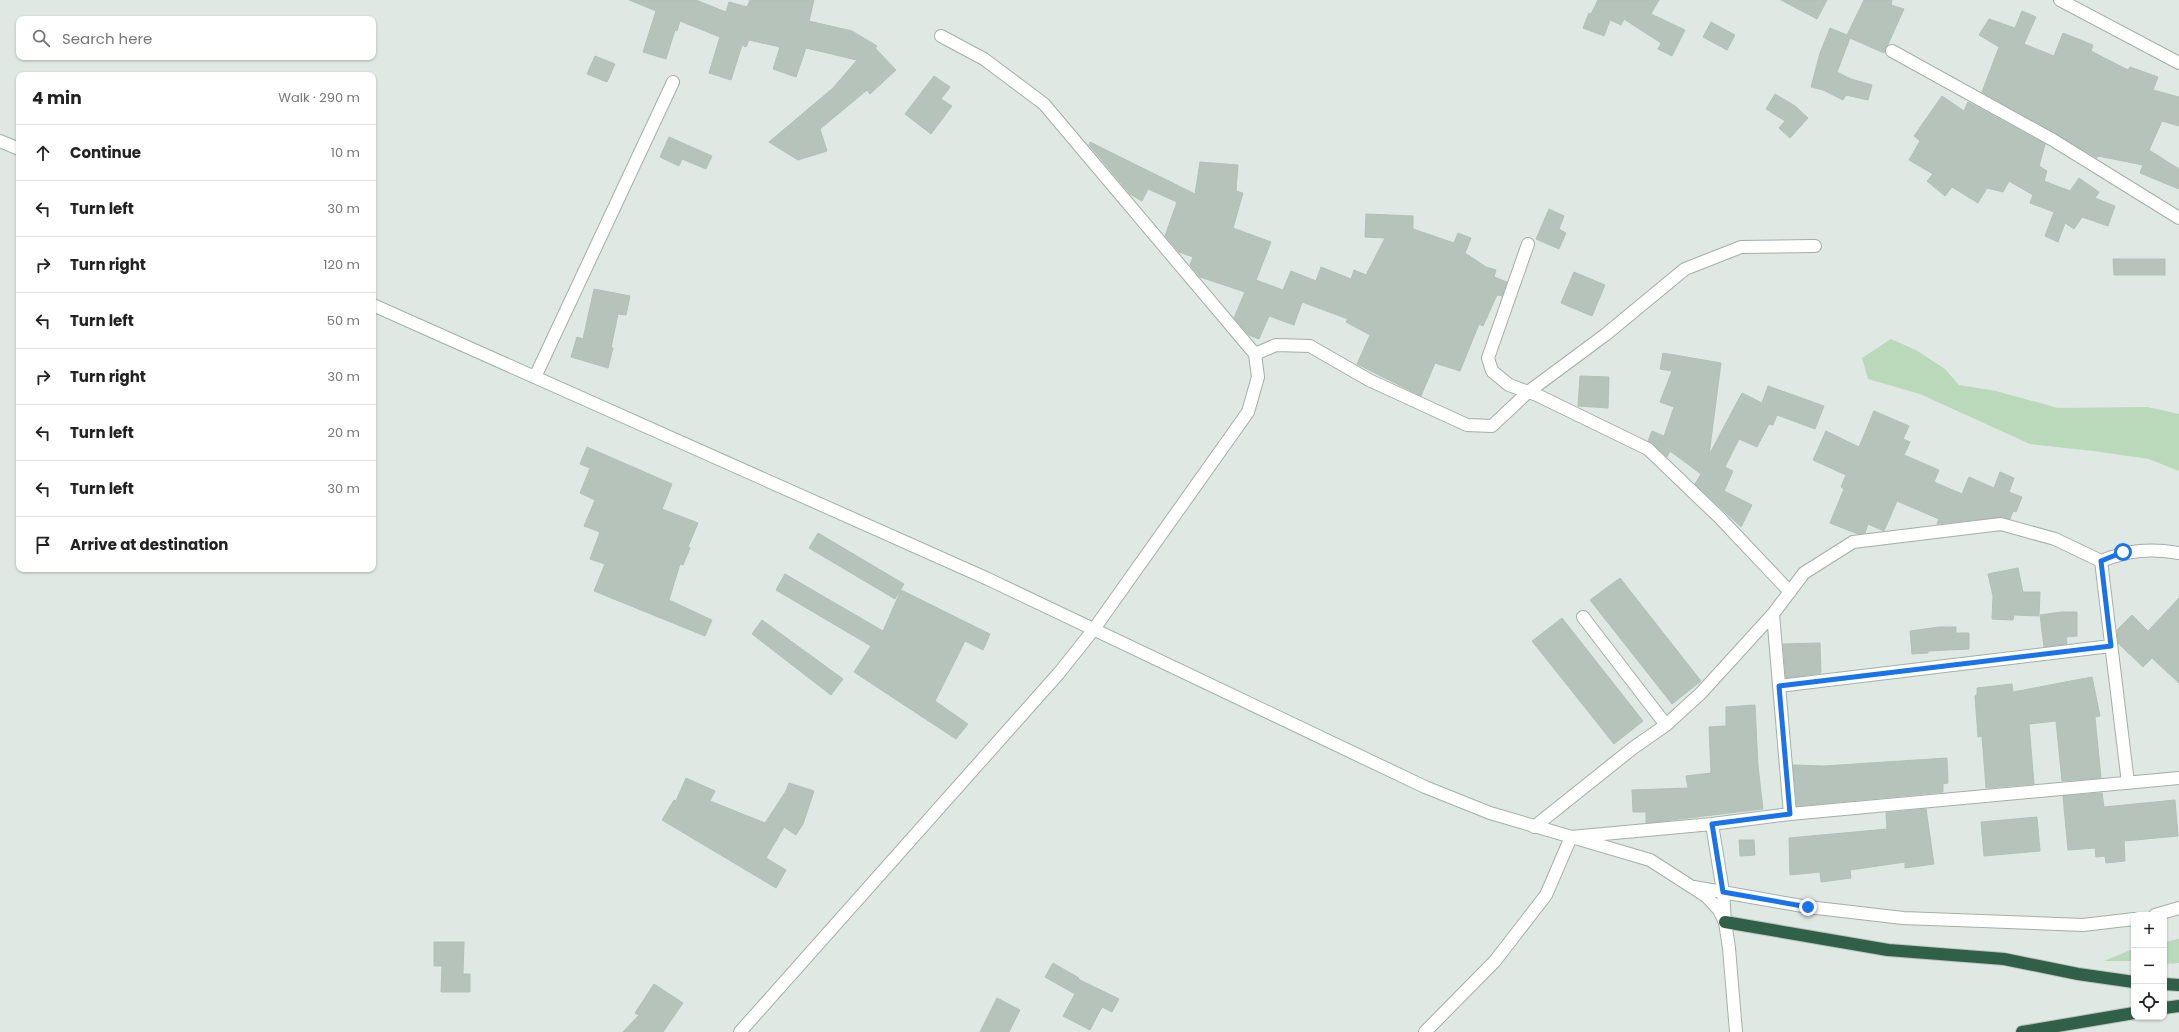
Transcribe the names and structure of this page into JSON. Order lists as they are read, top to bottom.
{
  "page": {
    "search": "Search here",
    "heading": ["4 min", "Walk · 290 m"],
    "list": [
      ["Continue", "10 m"],
      ["Turn left", "30 m"],
      ["Turn right", "120 m"],
      ["Turn left", "50 m"],
      ["Turn right", "30 m"],
      ["Turn left", "20 m"],
      ["Turn left", "30 m"],
      "Arrive at destination"
    ],
    "map_buttons": ["+", "−"]
  }
}
